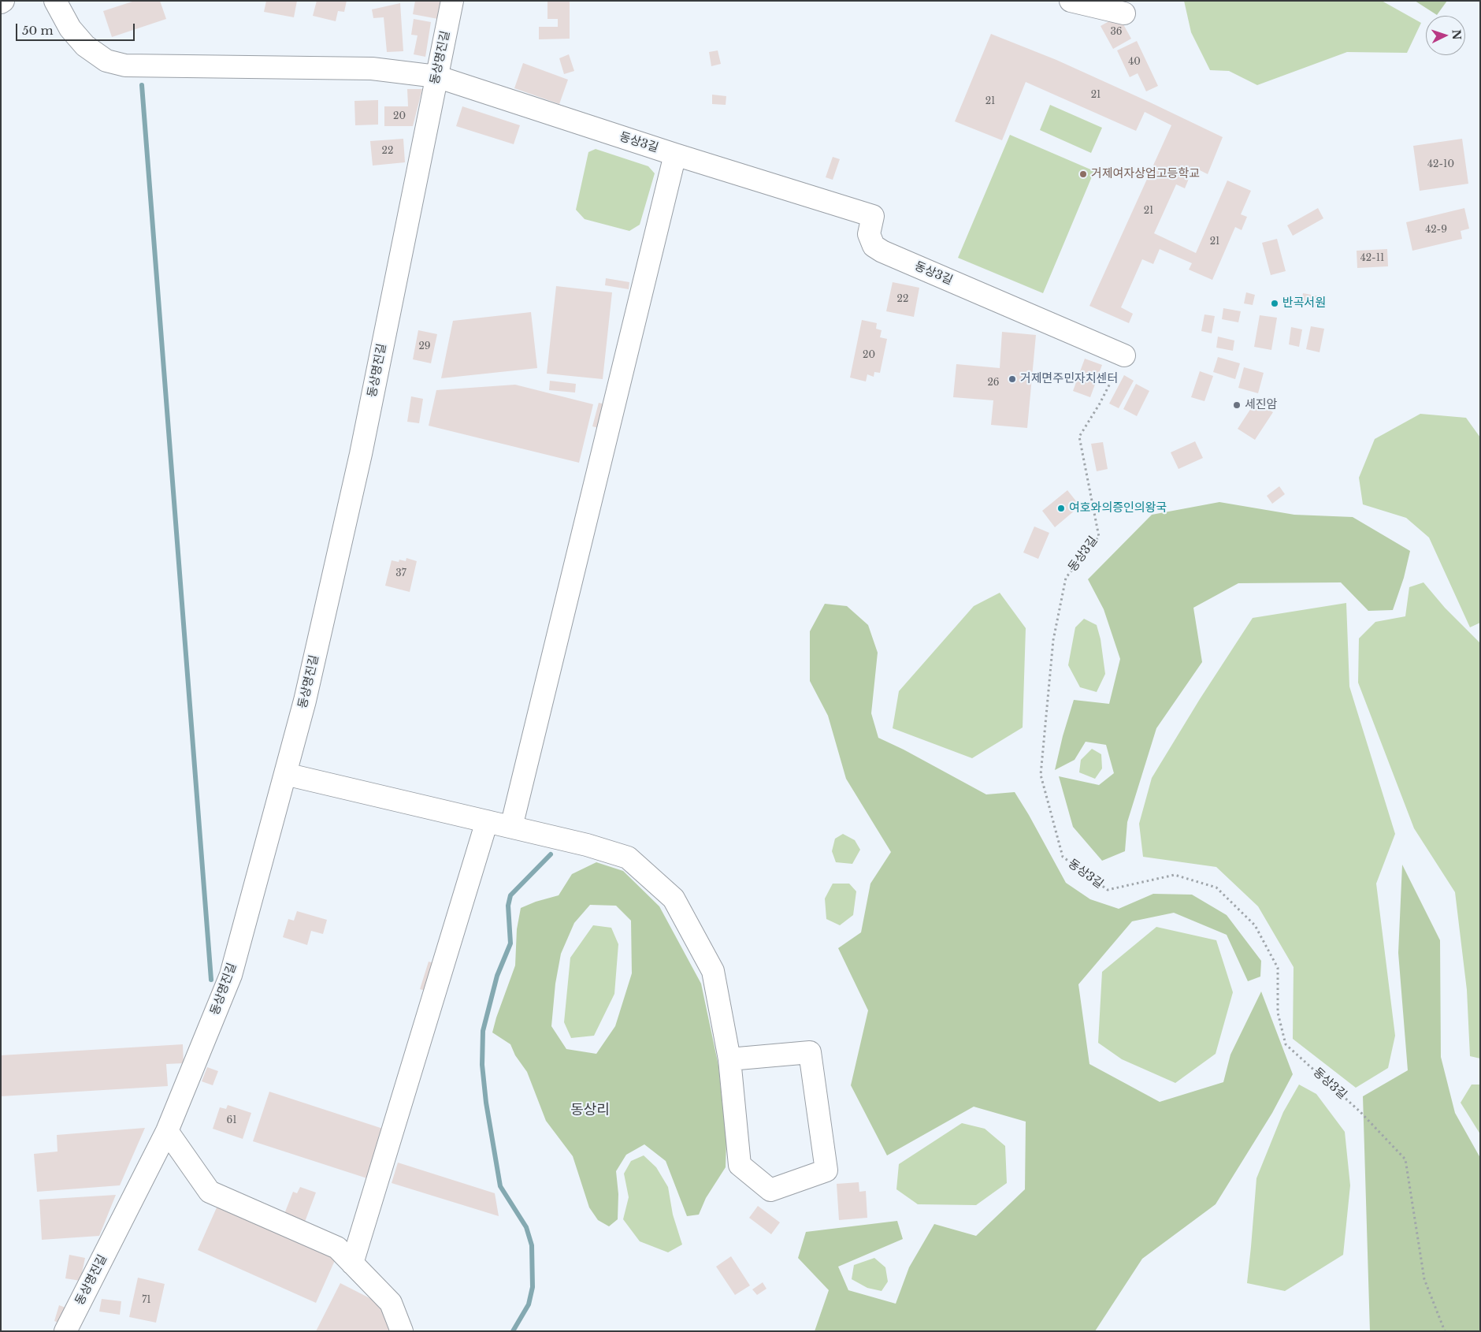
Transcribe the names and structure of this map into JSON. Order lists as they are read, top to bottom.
{
  "streets": {
    "street": ["동상명진길", "동상3길"]
  },
  "crossings": [
    ["동상명진길", "동상3길"]
  ],
  "districts": ["동상리"],
  "places": [
    "거제여자상업고등학교",
    "반곡서원",
    "거제면주민자치센터",
    "세진암",
    "여호와의증인의왕국"
  ],
  "house_numbers": [
    "36",
    "40",
    "21",
    "21",
    "20",
    "22",
    "42-10",
    "21",
    "42-9",
    "21",
    "42-11",
    "22",
    "29",
    "20",
    "26",
    "37",
    "61",
    "71"
  ],
  "scale_bar": "50 m",
  "north": "right"
}
